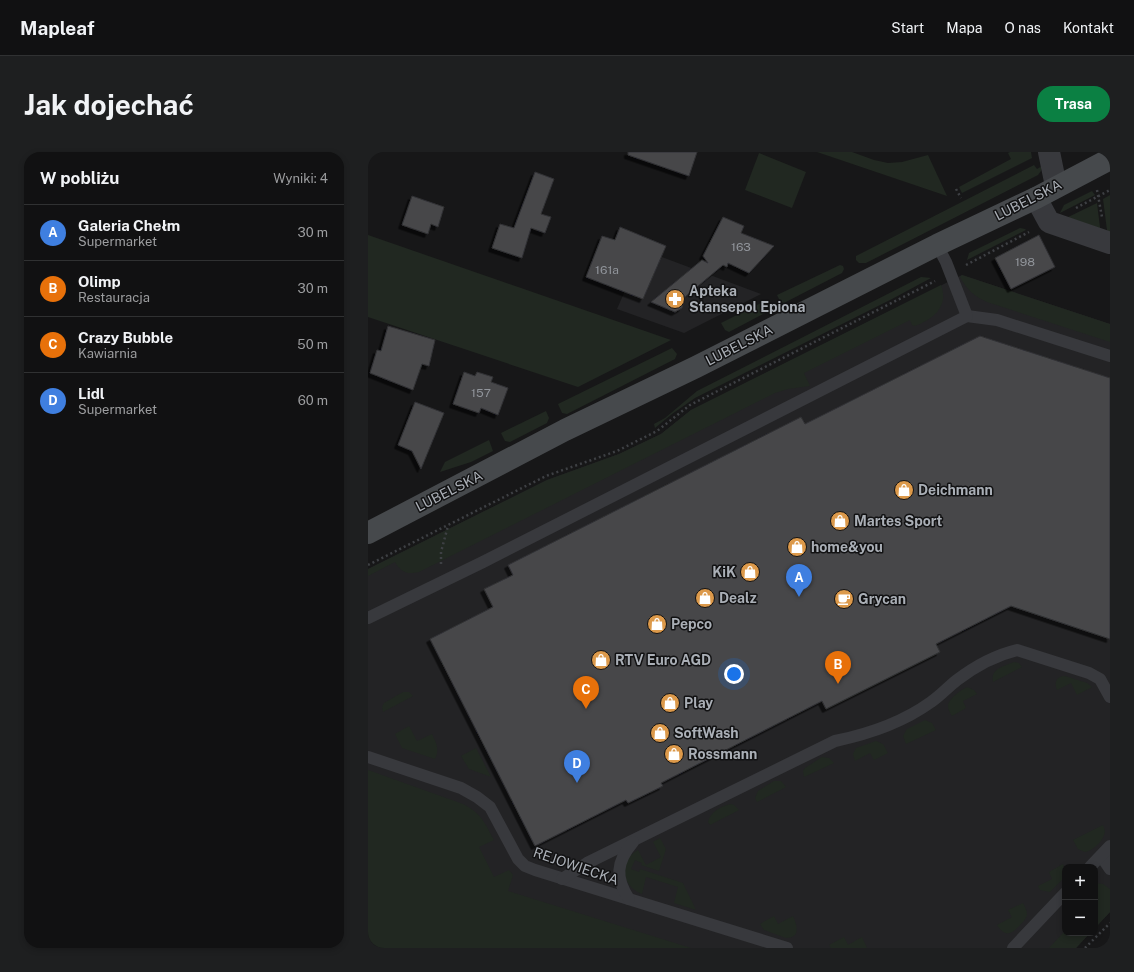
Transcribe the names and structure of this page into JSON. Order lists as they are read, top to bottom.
{
  "streets": {
    "main road": ["LUBELSKA"],
    "lane": ["REJOWIECKA"]
  },
  "places": {
    "pharmacy": ["Apteka Stansepol Epiona"],
    "shop": [
      "Deichmann",
      "Martes Sport",
      "home&you",
      "KiK",
      "Dealz",
      "Pepco",
      "RTV Euro AGD",
      "Play",
      "SoftWash",
      "Rossmann"
    ],
    "cafe": ["Grycan"]
  },
  "house_numbers": [
    "163",
    "198",
    "161a",
    "157"
  ],
  "page": {
    "header": "Mapleaf",
    "nav": [
      "Start",
      "Mapa",
      "O nas",
      "Kontakt"
    ],
    "buttons": "Trasa",
    "title": "Jak dojechać",
    "heading": ["W pobliżu", "Wyniki: 4"],
    "list": [
      {
        "mark": "A",
        "name": "Galeria Chełm",
        "note": "Supermarket",
        "value": "30 m"
      },
      {
        "mark": "B",
        "name": "Olimp",
        "note": "Restauracja",
        "value": "30 m"
      },
      {
        "mark": "C",
        "name": "Crazy Bubble",
        "note": "Kawiarnia",
        "value": "50 m"
      },
      {
        "mark": "D",
        "name": "Lidl",
        "note": "Supermarket",
        "value": "60 m"
      }
    ],
    "pins": [
      "A",
      "B",
      "C",
      "D"
    ],
    "map_buttons": ["+", "−"]
  }
}
